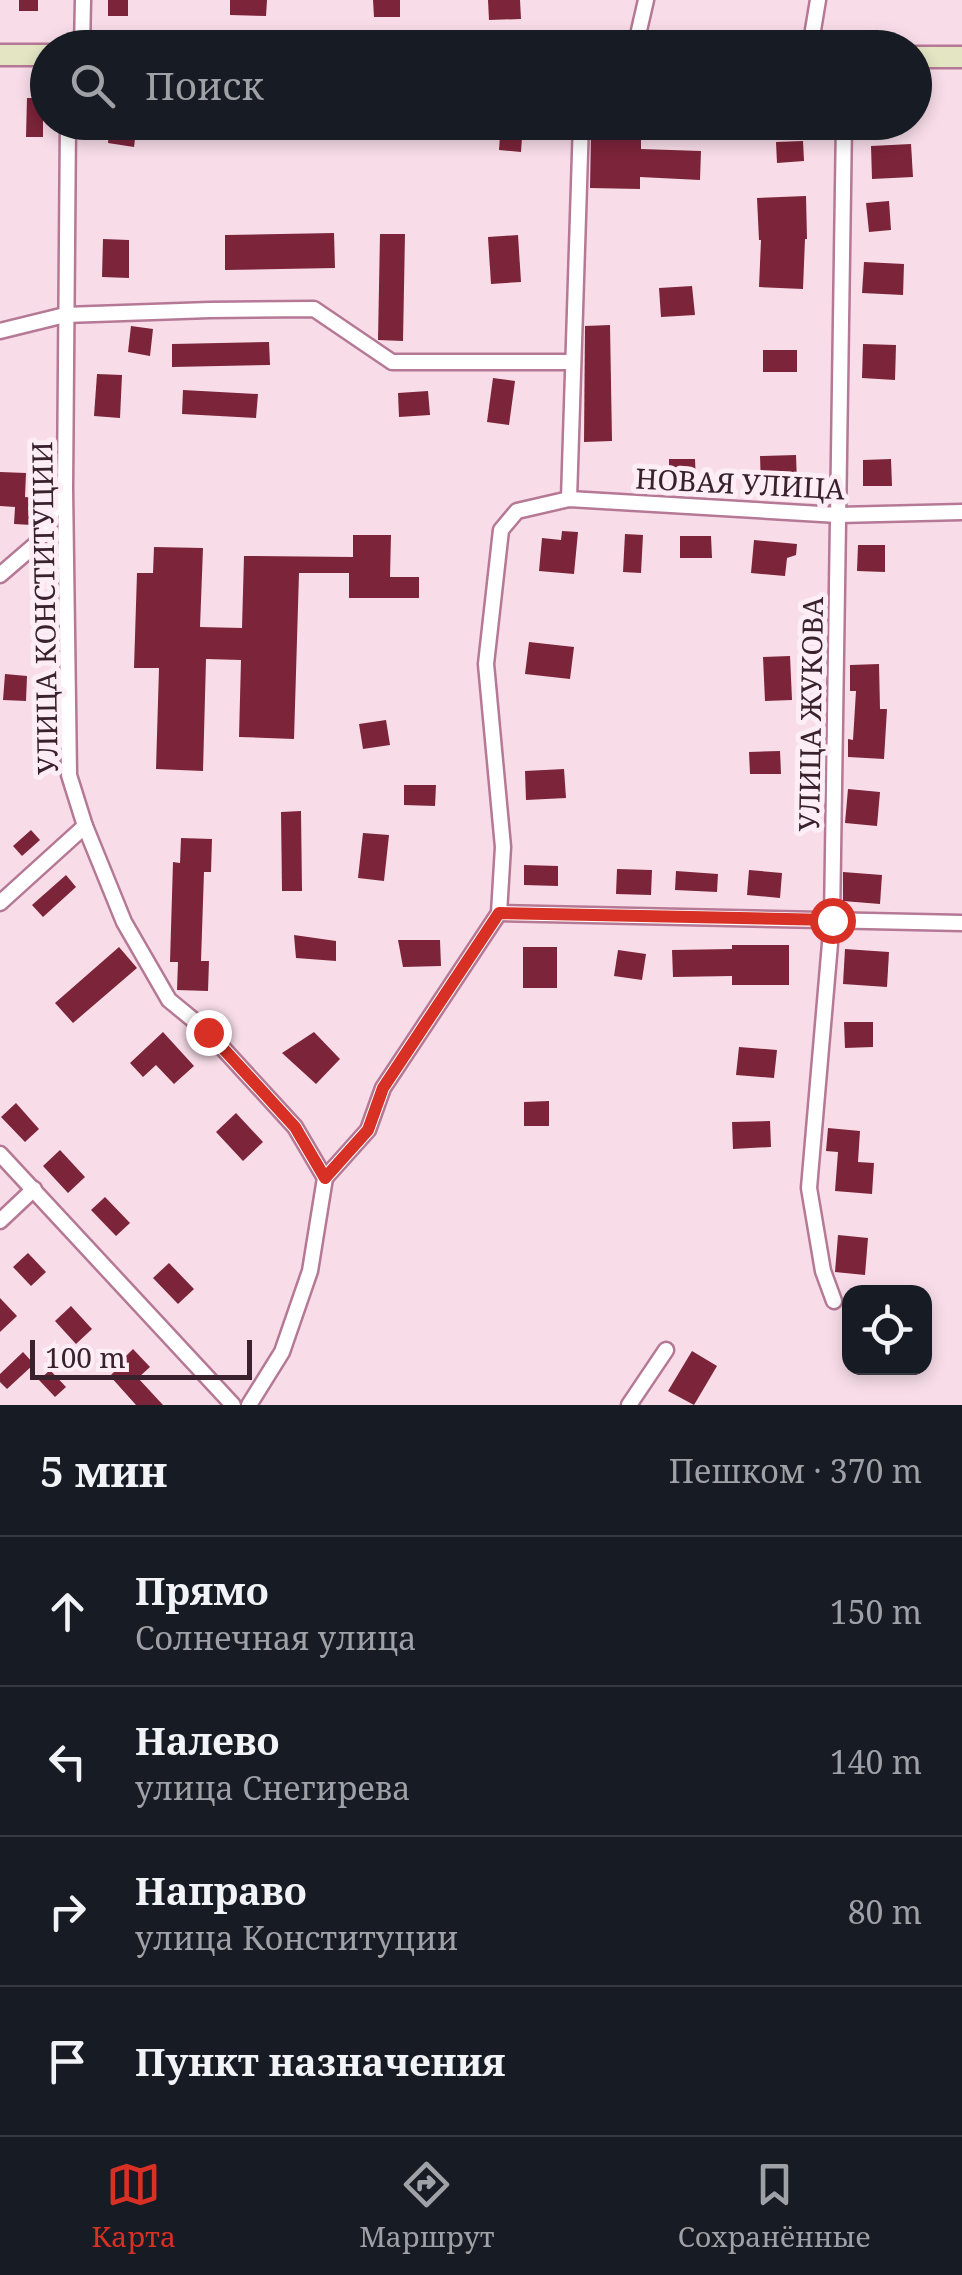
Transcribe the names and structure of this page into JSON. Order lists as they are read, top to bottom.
{
  "streets": {
    "street": ["НОВАЯ УЛИЦА", "УЛИЦА КОНСТИТУЦИИ", "УЛИЦА ЖУКОВА"]
  },
  "crossings": [
    ["НОВАЯ УЛИЦА", "УЛИЦА ЖУКОВА"]
  ],
  "scale_bar": "100 m",
  "page": {
    "search": "Поиск",
    "scale": "100 m",
    "heading": ["5 мин", "Пешком · 370 m"],
    "list": [
      ["Прямо", "Солнечная улица", "150 m"],
      ["Налево", "улица Снегирева", "140 m"],
      ["Направо", "улица Конституции", "80 m"],
      "Пункт назначения"
    ],
    "nav": ["Карта", "Маршрут", "Сохранённые"]
  }
}
